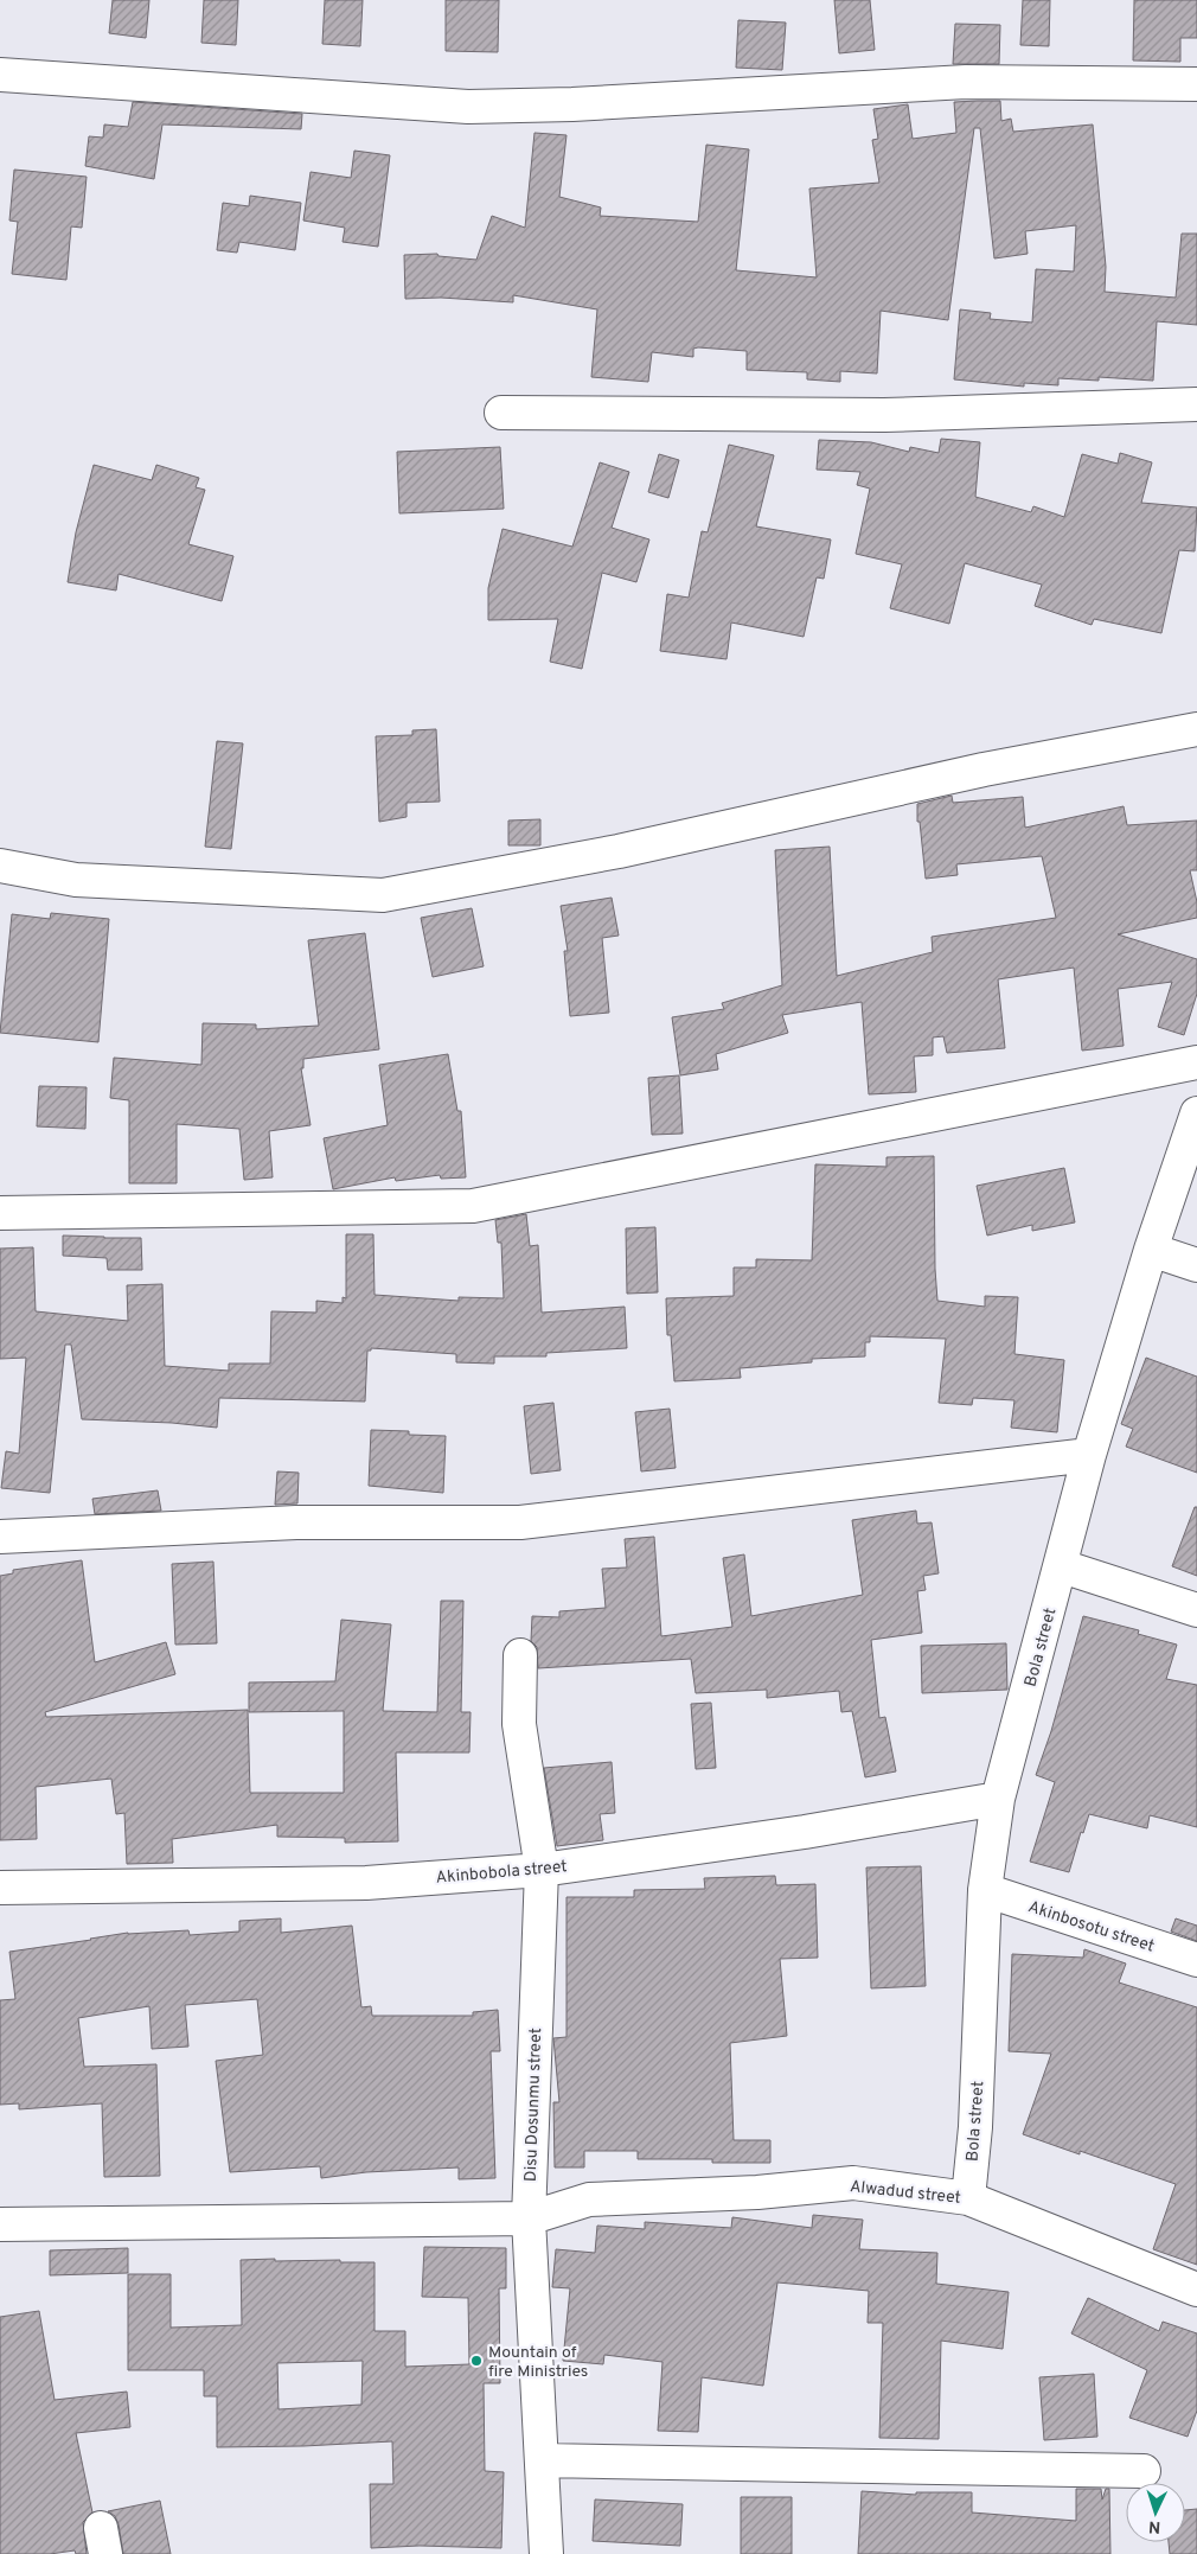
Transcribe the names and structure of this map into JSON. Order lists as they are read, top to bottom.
{
  "streets": {
    "street": [
      "Bola street",
      "Akinbobola street",
      "Akinbosotu street",
      "Disu Dosunmu street",
      "Alwadud street"
    ]
  },
  "crossings": [
    ["Bola street", "Akinbobola street"],
    ["Bola street", "Akinbosotu street"],
    ["Bola street", "Alwadud street"],
    ["Akinbobola street", "Disu Dosunmu street"],
    ["Disu Dosunmu street", "Alwadud street"]
  ],
  "places": ["Mountain of fire Ministries"],
  "north": "bottom"
}
